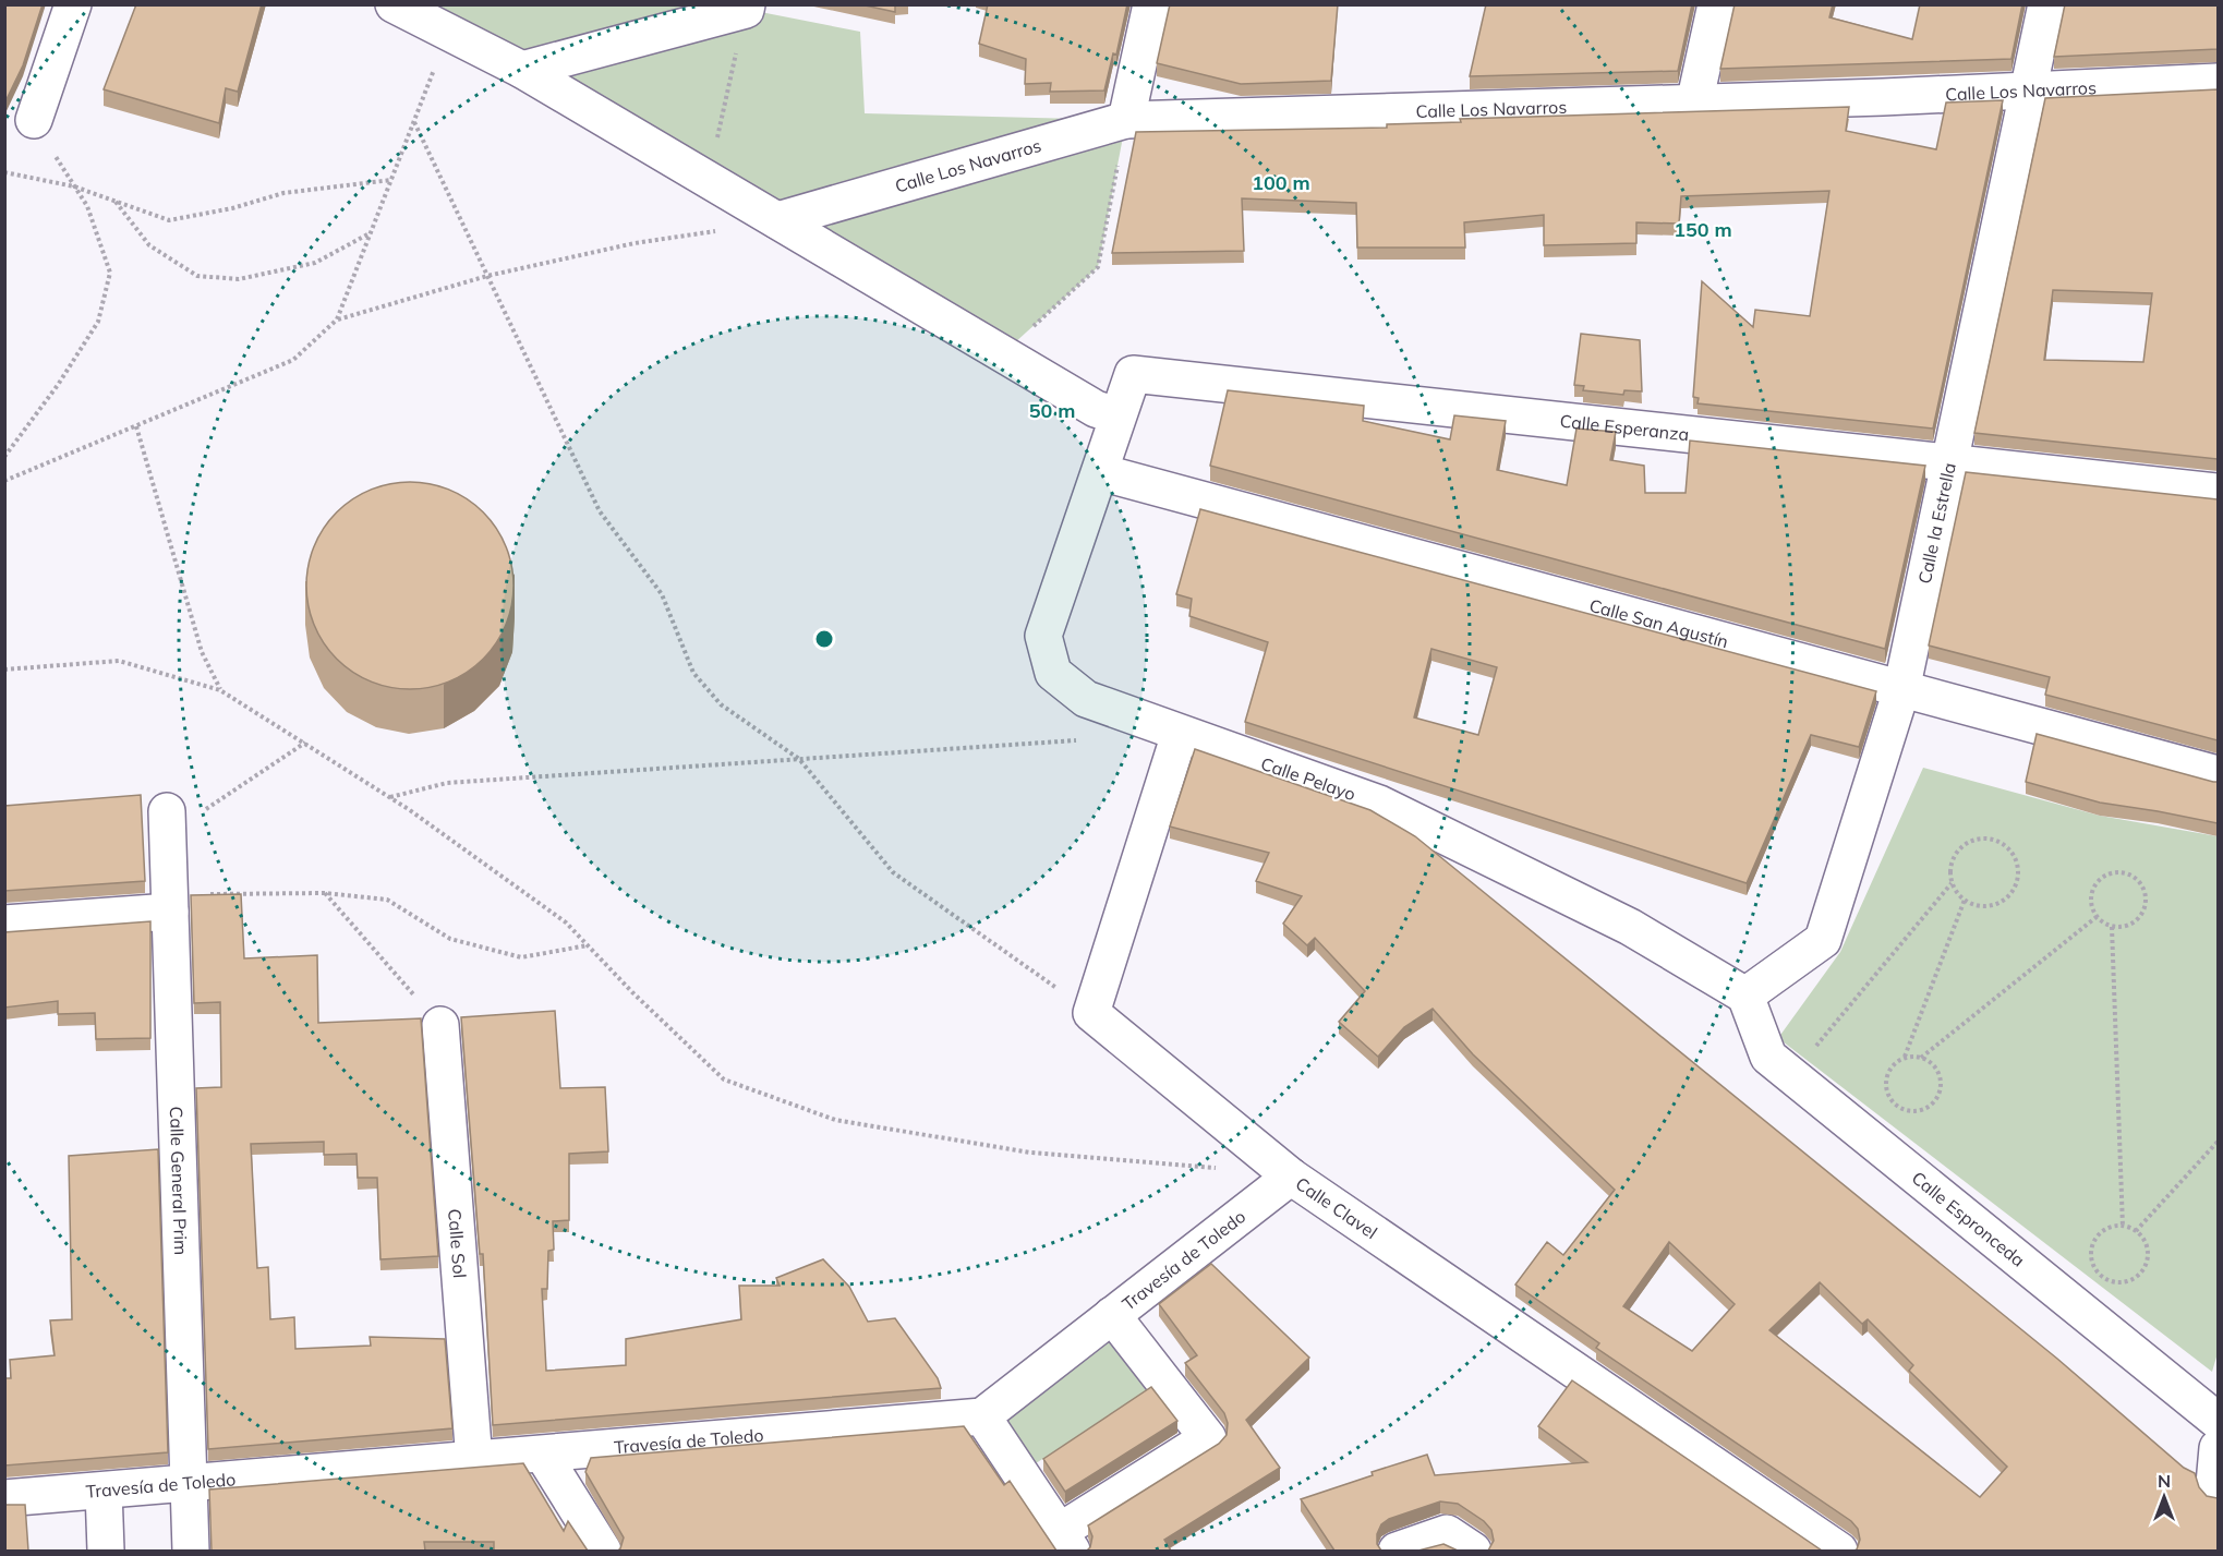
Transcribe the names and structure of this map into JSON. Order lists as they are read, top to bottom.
{
  "streets": {
    "street": [
      "Calle Los Navarros",
      "Calle Esperanza",
      "Calle la Estrella",
      "Calle San Agustín",
      "Calle Pelayo",
      "Calle General Prim",
      "Calle Clavel",
      "Calle Espronceda",
      "Calle Sol",
      "Travesía de Toledo"
    ]
  },
  "crossings": [
    ["Calle Los Navarros", "Calle la Estrella"],
    ["Calle Esperanza", "Calle la Estrella"],
    ["Calle Esperanza", "Calle San Agustín"],
    ["Calle Esperanza", "Calle Pelayo"],
    ["Calle la Estrella", "Calle San Agustín"],
    ["Calle la Estrella", "Calle Pelayo"],
    ["Calle la Estrella", "Calle Espronceda"],
    ["Calle San Agustín", "Calle Pelayo"],
    ["Calle Pelayo", "Calle Espronceda"],
    ["Calle General Prim", "Travesía de Toledo"],
    ["Calle Clavel", "Travesía de Toledo"],
    ["Calle Sol", "Travesía de Toledo"]
  ],
  "north": "top",
  "rings": ["100 m", "150 m", "50 m"]
}
